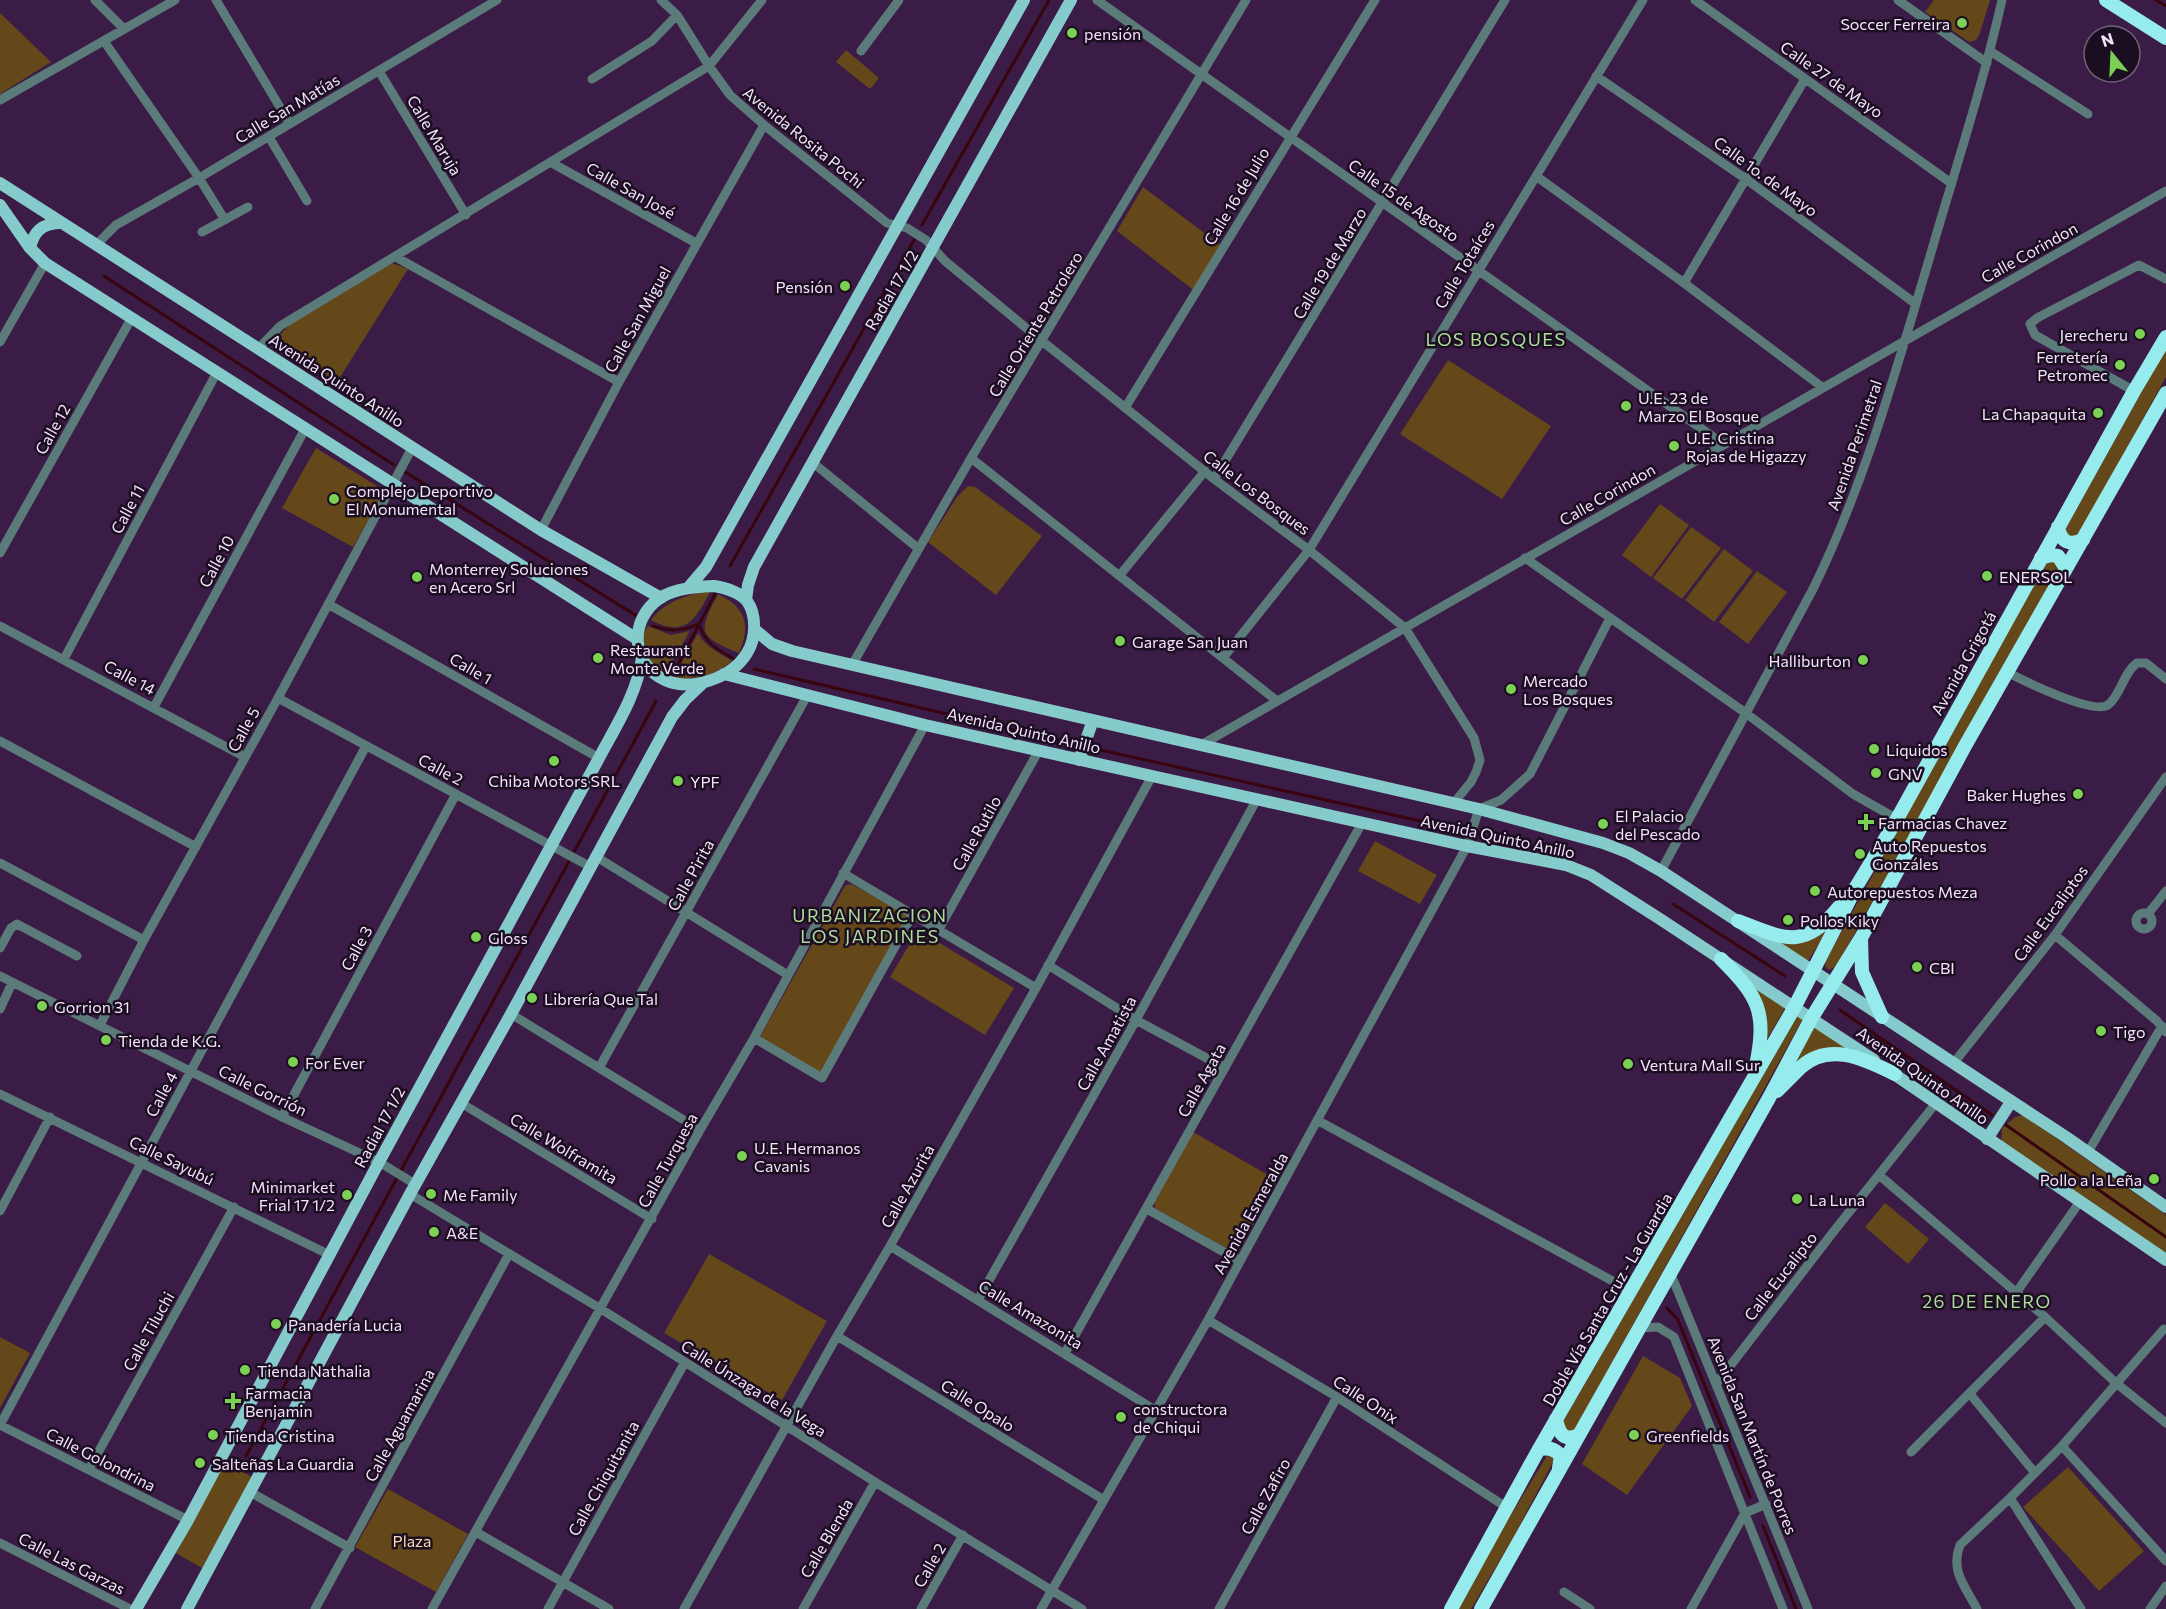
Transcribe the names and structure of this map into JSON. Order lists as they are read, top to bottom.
{
  "streets": {
    "highway": ["Avenida Grigotá", "Doble Vía Santa Cruz - La Guardia"],
    "main road": ["Radial 17 1/2", "Avenida Quinto Anillo"],
    "street": [
      "Calle 27 de Mayo",
      "Calle San Matías",
      "Calle Maruja",
      "Avenida Rosita Pochi",
      "Calle 1o. de Mayo",
      "Calle San José",
      "Calle 16 de Julio",
      "Calle 15 de Agosto",
      "Calle Corindon",
      "Calle 19 de Marzo",
      "Calle Totaíces",
      "Calle San Miguel",
      "Calle Oriente Petrolero",
      "Calle 12",
      "Avenida Perimetral",
      "Calle Los Bosques",
      "Calle 11",
      "Calle 10",
      "Calle 1",
      "Calle 14",
      "Calle 5",
      "Calle 2",
      "Calle Rutilo",
      "Calle Pirita",
      "Calle Eucaliptos",
      "Calle 3",
      "Calle Amatista",
      "Calle Agata",
      "Calle Gorrión",
      "Calle 4",
      "Calle Wolframita",
      "Calle Sayubú",
      "Calle Turquesa",
      "Calle Azurita",
      "Avenida Esmeralda",
      "Calle Eucalipto",
      "Calle Amazonita",
      "Calle Tiluchi",
      "Calle Únzaga de la Vega",
      "Calle Onix",
      "Calle Opalo",
      "Calle Aguamarina",
      "Avenida San Martín de Porres",
      "Calle Golondrina",
      "Calle Chiquitanita",
      "Calle Zafiro",
      "Calle Blenda",
      "Calle Las Garzas"
    ]
  },
  "crossings": [
    ["Calle 27 de Mayo", "Avenida Perimetral"],
    ["Calle San Matías", "Calle Maruja"],
    ["Calle San Matías", "Avenida Quinto Anillo"],
    ["Avenida Rosita Pochi", "Radial 17 1/2"],
    ["Avenida Rosita Pochi", "Calle San Miguel"],
    ["Avenida Rosita Pochi", "Calle Los Bosques"],
    ["Calle 1o. de Mayo", "Calle Totaíces"],
    ["Calle 1o. de Mayo", "Avenida Perimetral"],
    ["Calle San José", "Calle San Miguel"],
    ["Calle 16 de Julio", "Calle 15 de Agosto"],
    ["Calle 16 de Julio", "Calle Los Bosques"],
    ["Calle 15 de Agosto", "Calle Corindon"],
    ["Calle 15 de Agosto", "Calle 19 de Marzo"],
    ["Calle 15 de Agosto", "Calle Totaíces"],
    ["Calle 15 de Agosto", "Calle Oriente Petrolero"],
    ["Calle Corindon", "Avenida Quinto Anillo"],
    ["Calle Corindon", "Avenida Perimetral"],
    ["Calle Corindon", "Calle Los Bosques"],
    ["Calle 19 de Marzo", "Calle Los Bosques"],
    ["Calle Totaíces", "Calle Los Bosques"],
    ["Radial 17 1/2", "Avenida Quinto Anillo"],
    ["Radial 17 1/2", "Calle Los Bosques"],
    ["Radial 17 1/2", "Calle 1"],
    ["Radial 17 1/2", "Calle 2"],
    ["Radial 17 1/2", "Calle Gorrión"],
    ["Radial 17 1/2", "Calle Sayubú"],
    ["Radial 17 1/2", "Calle Golondrina"],
    ["Calle San Miguel", "Avenida Quinto Anillo"],
    ["Calle Oriente Petrolero", "Avenida Quinto Anillo"],
    ["Calle Oriente Petrolero", "Calle Los Bosques"],
    ["Avenida Quinto Anillo", "Avenida Perimetral"],
    ["Avenida Quinto Anillo", "Calle Los Bosques"],
    ["Avenida Quinto Anillo", "Avenida Grigotá"],
    ["Avenida Quinto Anillo", "Calle 5"],
    ["Avenida Quinto Anillo", "Calle Rutilo"],
    ["Avenida Quinto Anillo", "Calle Pirita"],
    ["Avenida Quinto Anillo", "Calle Eucaliptos"],
    ["Avenida Quinto Anillo", "Calle Amatista"],
    ["Avenida Quinto Anillo", "Calle Agata"],
    ["Avenida Quinto Anillo", "Calle Turquesa"],
    ["Avenida Quinto Anillo", "Calle Azurita"],
    ["Avenida Quinto Anillo", "Avenida Esmeralda"],
    ["Avenida Quinto Anillo", "Calle Eucalipto"],
    ["Avenida Quinto Anillo", "Doble Vía Santa Cruz - La Guardia"],
    ["Calle 11", "Calle 14"],
    ["Calle 10", "Calle 14"],
    ["Avenida Grigotá", "Doble Vía Santa Cruz - La Guardia"],
    ["Calle 1", "Calle 5"],
    ["Calle 14", "Calle 5"],
    ["Calle 5", "Calle 2"],
    ["Calle 5", "Calle Gorrión"],
    ["Calle 2", "Calle Pirita"],
    ["Calle 2", "Calle 3"],
    ["Calle 2", "Calle 4"],
    ["Calle 2", "Calle Turquesa"],
    ["Calle 2", "Calle Únzaga de la Vega"],
    ["Calle 3", "Calle Gorrión"],
    ["Calle Amatista", "Calle Amazonita"],
    ["Calle Agata", "Calle Amazonita"],
    ["Calle Gorrión", "Calle 4"],
    ["Calle Gorrión", "Calle Únzaga de la Vega"],
    ["Calle 4", "Calle Sayubú"],
    ["Calle 4", "Calle Golondrina"],
    ["Calle Wolframita", "Calle Turquesa"],
    ["Calle Sayubú", "Calle Tiluchi"],
    ["Calle Turquesa", "Calle Únzaga de la Vega"],
    ["Calle Azurita", "Calle Amazonita"],
    ["Calle Azurita", "Calle Únzaga de la Vega"],
    ["Calle Azurita", "Calle Opalo"],
    ["Avenida Esmeralda", "Calle Amazonita"],
    ["Avenida Esmeralda", "Calle Únzaga de la Vega"],
    ["Avenida Esmeralda", "Calle Onix"],
    ["Avenida Esmeralda", "Calle Opalo"],
    ["Calle Eucalipto", "Avenida San Martín de Porres"],
    ["Doble Vía Santa Cruz - La Guardia", "Calle Onix"],
    ["Calle Tiluchi", "Calle Golondrina"],
    ["Calle Únzaga de la Vega", "Calle Aguamarina"],
    ["Calle Únzaga de la Vega", "Calle Chiquitanita"],
    ["Calle Únzaga de la Vega", "Calle Blenda"],
    ["Calle Onix", "Calle Zafiro"]
  ],
  "districts": ["LOS BOSQUES", "URBANIZACION LOS JARDINES", "26 DE ENERO"],
  "parks": ["Plaza"],
  "places": {
    "other": [
      "Soccer Ferreira",
      "pensión",
      "Pensión",
      "Jerecheru",
      "Ferretería Petromec",
      "U.E. 23 de Marzo El Bosque",
      "La Chapaquita",
      "U.E. Cristina Rojas de Higazzy",
      "Complejo Deportivo El Monumental",
      "ENERSOL",
      "Monterrey Soluciones en Acero Srl",
      "Garage San Juan",
      "Restaurant Monte Verde",
      "Halliburton",
      "Mercado Los Bosques",
      "Liquidos",
      "Chiba Motors SRL",
      "GNV",
      "YPF",
      "Baker Hughes",
      "El Palacio del Pescado",
      "Auto Repuestos Gonzáles",
      "Autorepuestos Meza",
      "Pollos Kiky",
      "Gloss",
      "CBI",
      "Librería Que Tal",
      "Gorrion 31",
      "Tigo",
      "Tienda de K.G.",
      "For Ever",
      "Ventura Mall Sur",
      "U.E. Hermanos Cavanis",
      "Pollo a la Leña",
      "Me Family",
      "Minimarket Frial 17 1/2",
      "La Luna",
      "A&E",
      "Panadería Lucia",
      "Tienda Nathalia",
      "constructora de Chiqui",
      "Tienda Cristina",
      "Greenfields",
      "Salteñas La Guardia"
    ],
    "health": ["Farmacias Chavez", "Farmacia Benjamin"]
  },
  "north": "top"
}
